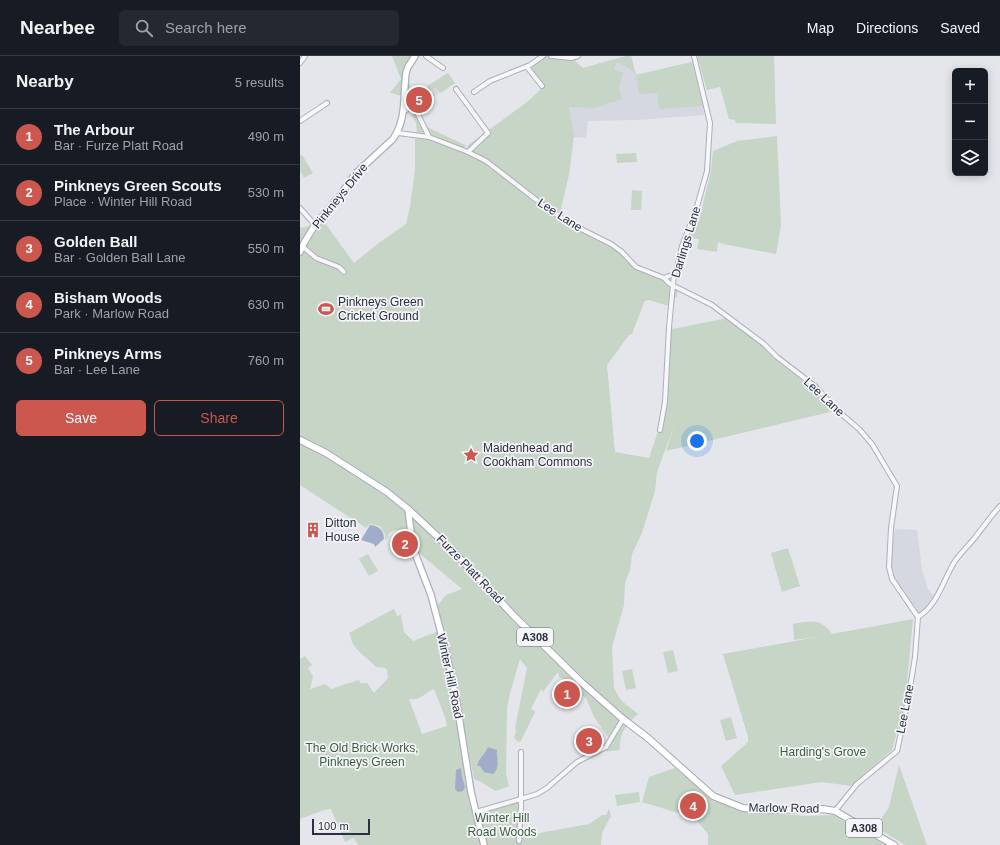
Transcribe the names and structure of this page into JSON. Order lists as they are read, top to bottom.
{
  "streets": {
    "main road": ["Furze Platt Road", "A308", "Marlow Road"],
    "street": [
      "Pinkneys Drive",
      "Lee Lane",
      "Darlings Lane",
      "Winter Hill Road"
    ]
  },
  "crossings": [
    ["Pinkneys Drive", "Lee Lane"],
    ["Lee Lane", "Darlings Lane"],
    ["Lee Lane", "Marlow Road"],
    ["Furze Platt Road", "Winter Hill Road"],
    ["Furze Platt Road", "Marlow Road"]
  ],
  "parks": ["The Old Brick Works, Pinkneys Green", "Harding's Grove", "Winter Hill Road Woods"],
  "places": {
    "sports": ["Pinkneys Green Cricket Ground"],
    "place": ["Maidenhead and Cookham Commons"],
    "building": ["Ditton House"]
  },
  "scale_bar": "100 m",
  "page": {
    "header": "Nearbee",
    "search": "Search here",
    "nav": ["Map", "Directions", "Saved"],
    "heading": ["Nearby", "5 results"],
    "map_buttons": ["+", "−"],
    "pins": [
      "5",
      "2",
      "1",
      "3",
      "4"
    ],
    "list": [
      {
        "mark": "1",
        "name": "The Arbour",
        "note": "Bar · Furze Platt Road",
        "value": "490 m"
      },
      {
        "mark": "2",
        "name": "Pinkneys Green Scouts",
        "note": "Place · Winter Hill Road",
        "value": "530 m"
      },
      {
        "mark": "3",
        "name": "Golden Ball",
        "note": "Bar · Golden Ball Lane",
        "value": "550 m"
      },
      {
        "mark": "4",
        "name": "Bisham Woods",
        "note": "Park · Marlow Road",
        "value": "630 m"
      },
      {
        "mark": "5",
        "name": "Pinkneys Arms",
        "note": "Bar · Lee Lane",
        "value": "760 m"
      }
    ],
    "buttons": ["Save", "Share"],
    "scale": "100 m"
  }
}
